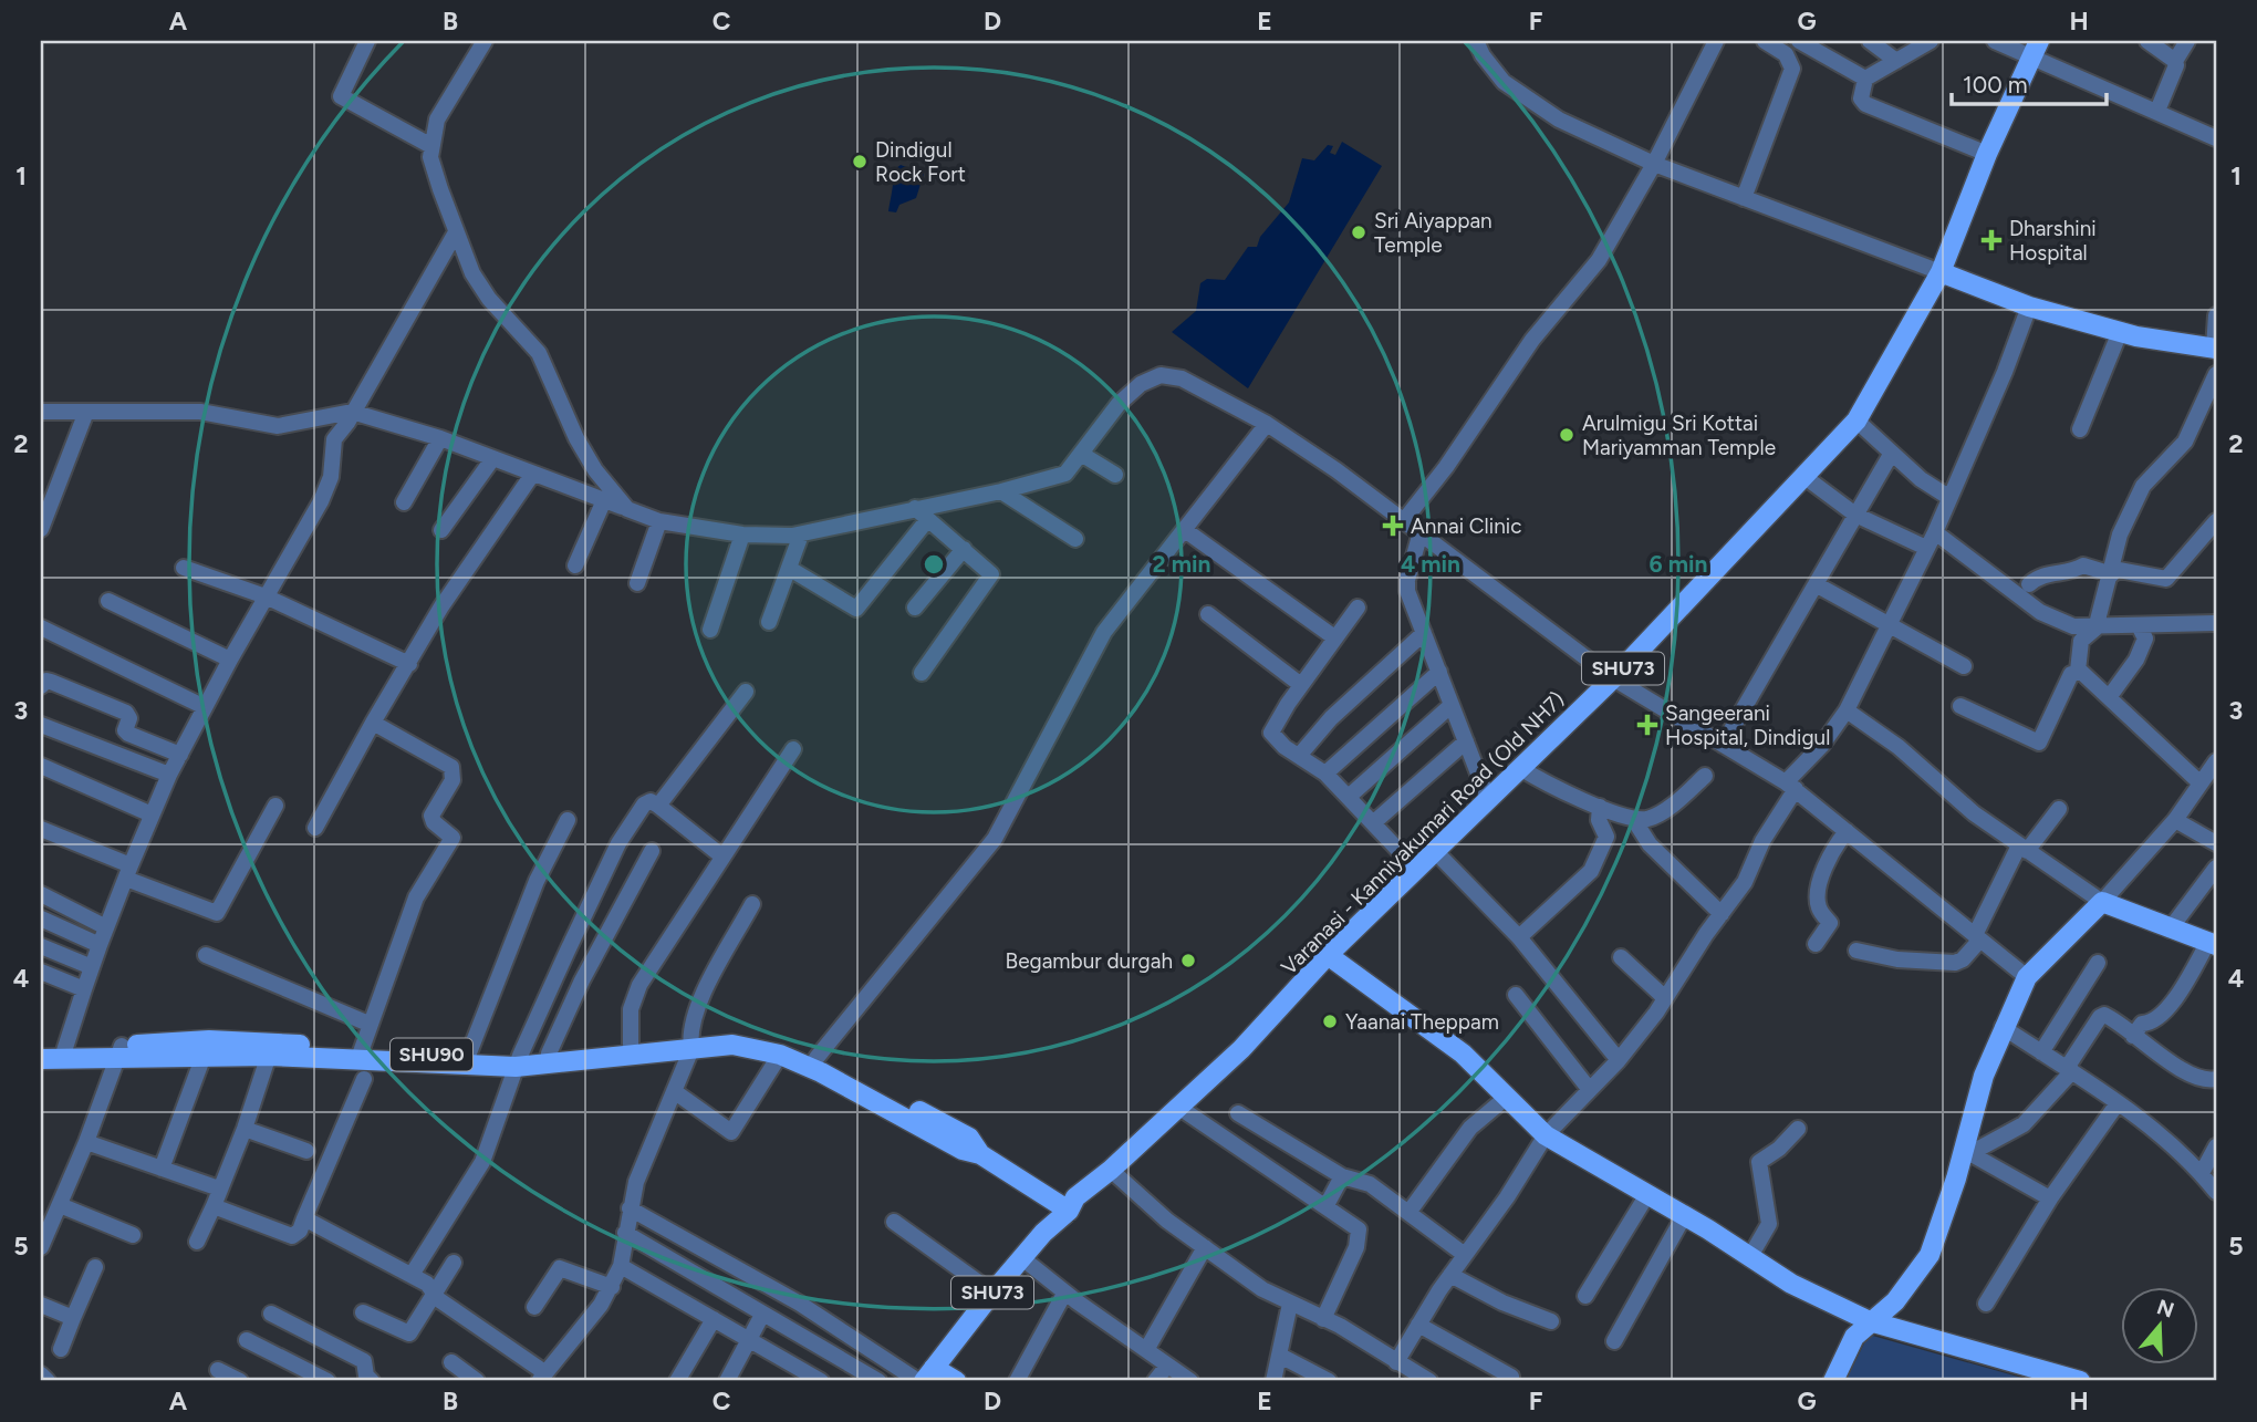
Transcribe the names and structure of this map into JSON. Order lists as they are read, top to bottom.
{
  "streets": {
    "main road": ["SHU73", "Varanasi - Kanniyakumari Road (Old NH7)", "SHU90"]
  },
  "crossings": [
    ["Varanasi - Kanniyakumari Road (Old NH7)", "SHU90"]
  ],
  "places": {
    "other": [
      "Dindigul Rock Fort",
      "Sri Aiyappan Temple",
      "Arulmigu Sri Kottai Mariyamman Temple",
      "Begambur durgah",
      "Yaanai Theppam"
    ],
    "health": ["Dharshini Hospital", "Annai Clinic", "Sangeerani Hospital, Dindigul"]
  },
  "scale_bar": "100 m",
  "north": "top",
  "grid": {
    "columns": [
      "A",
      "B",
      "C",
      "D",
      "E",
      "F",
      "G",
      "H"
    ],
    "rows": [
      "1",
      "2",
      "3",
      "4",
      "5"
    ]
  },
  "rings": ["2 min", "4 min", "6 min"]
}
